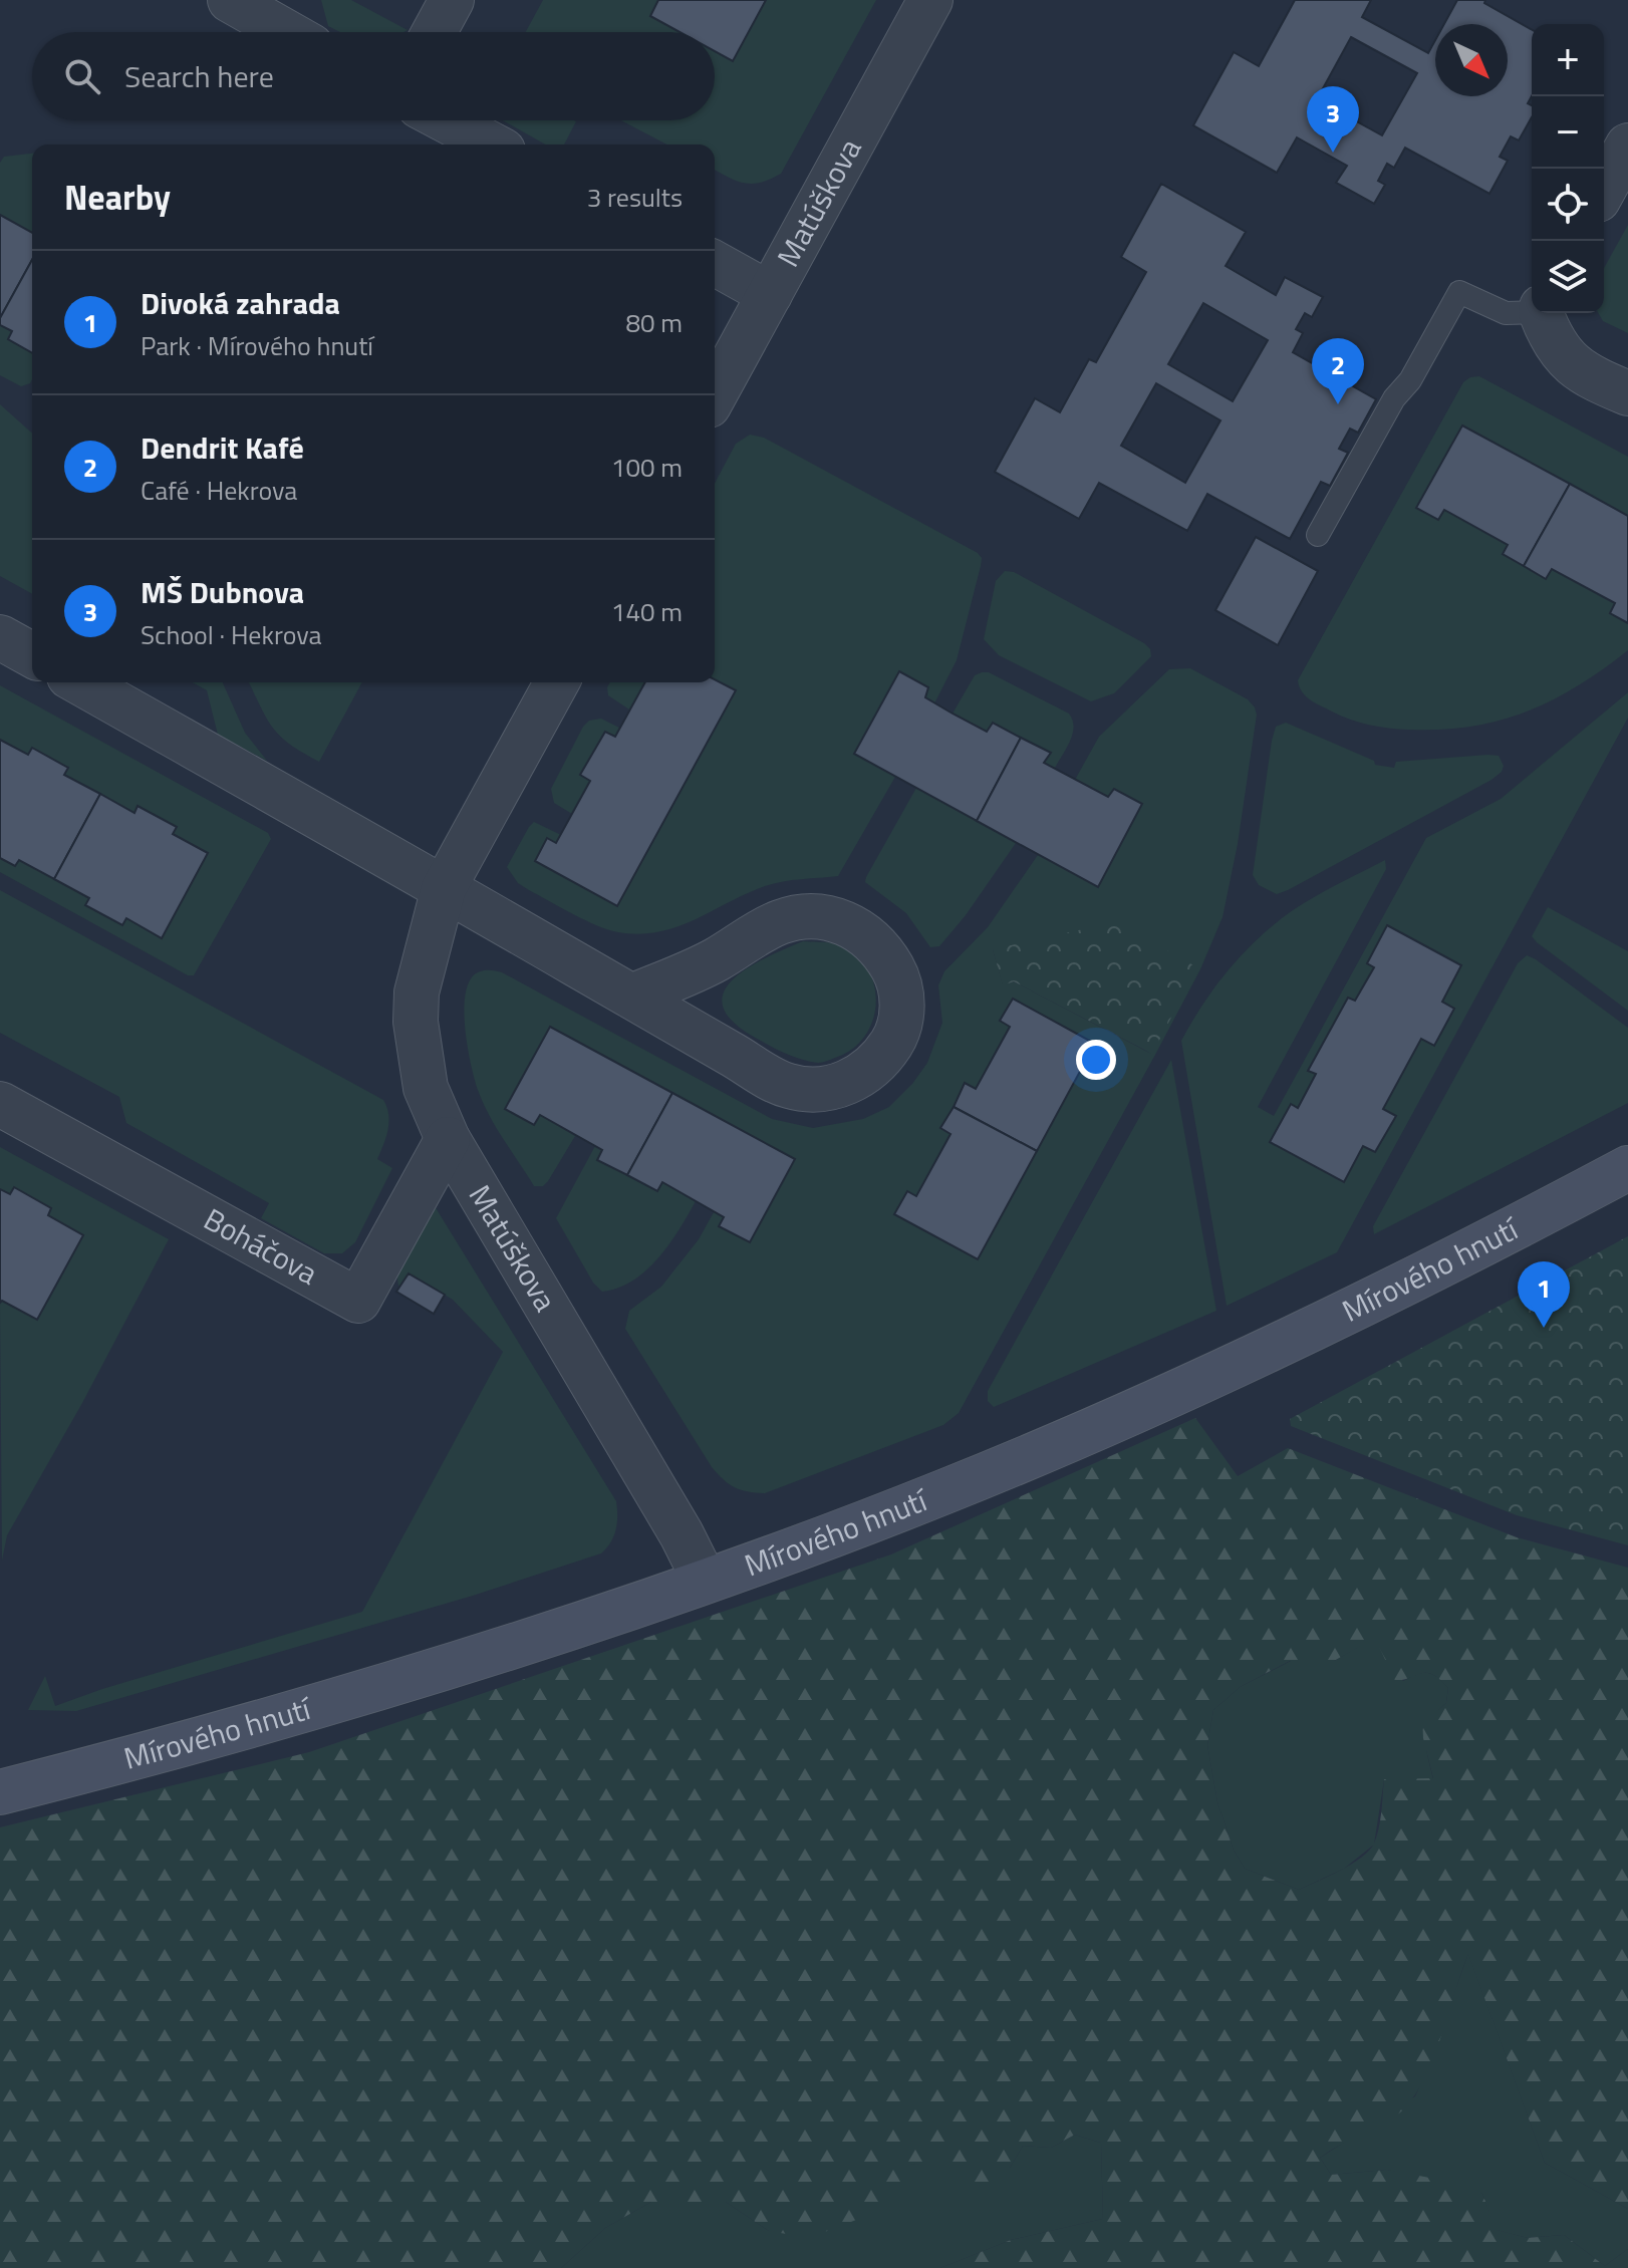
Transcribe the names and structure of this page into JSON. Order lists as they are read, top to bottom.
{
  "streets": {
    "main road": ["Mírového hnutí"],
    "street": ["Matúškova", "Boháčova"]
  },
  "crossings": [
    ["Matúškova", "Boháčova"],
    ["Matúškova", "Mírového hnutí"]
  ],
  "north": "bottom right",
  "page": {
    "map_buttons": ["+", "−"],
    "search": "Search here",
    "pins": ["3", "2", "1"],
    "heading": ["Nearby", "3 results"],
    "list": [
      {
        "mark": "1",
        "name": "Divoká zahrada",
        "note": "Park · Mírového hnutí",
        "value": "80 m"
      },
      {
        "mark": "2",
        "name": "Dendrit Kafé",
        "note": "Café · Hekrova",
        "value": "100 m"
      },
      {
        "mark": "3",
        "name": "MŠ Dubnova",
        "note": "School · Hekrova",
        "value": "140 m"
      }
    ]
  }
}
